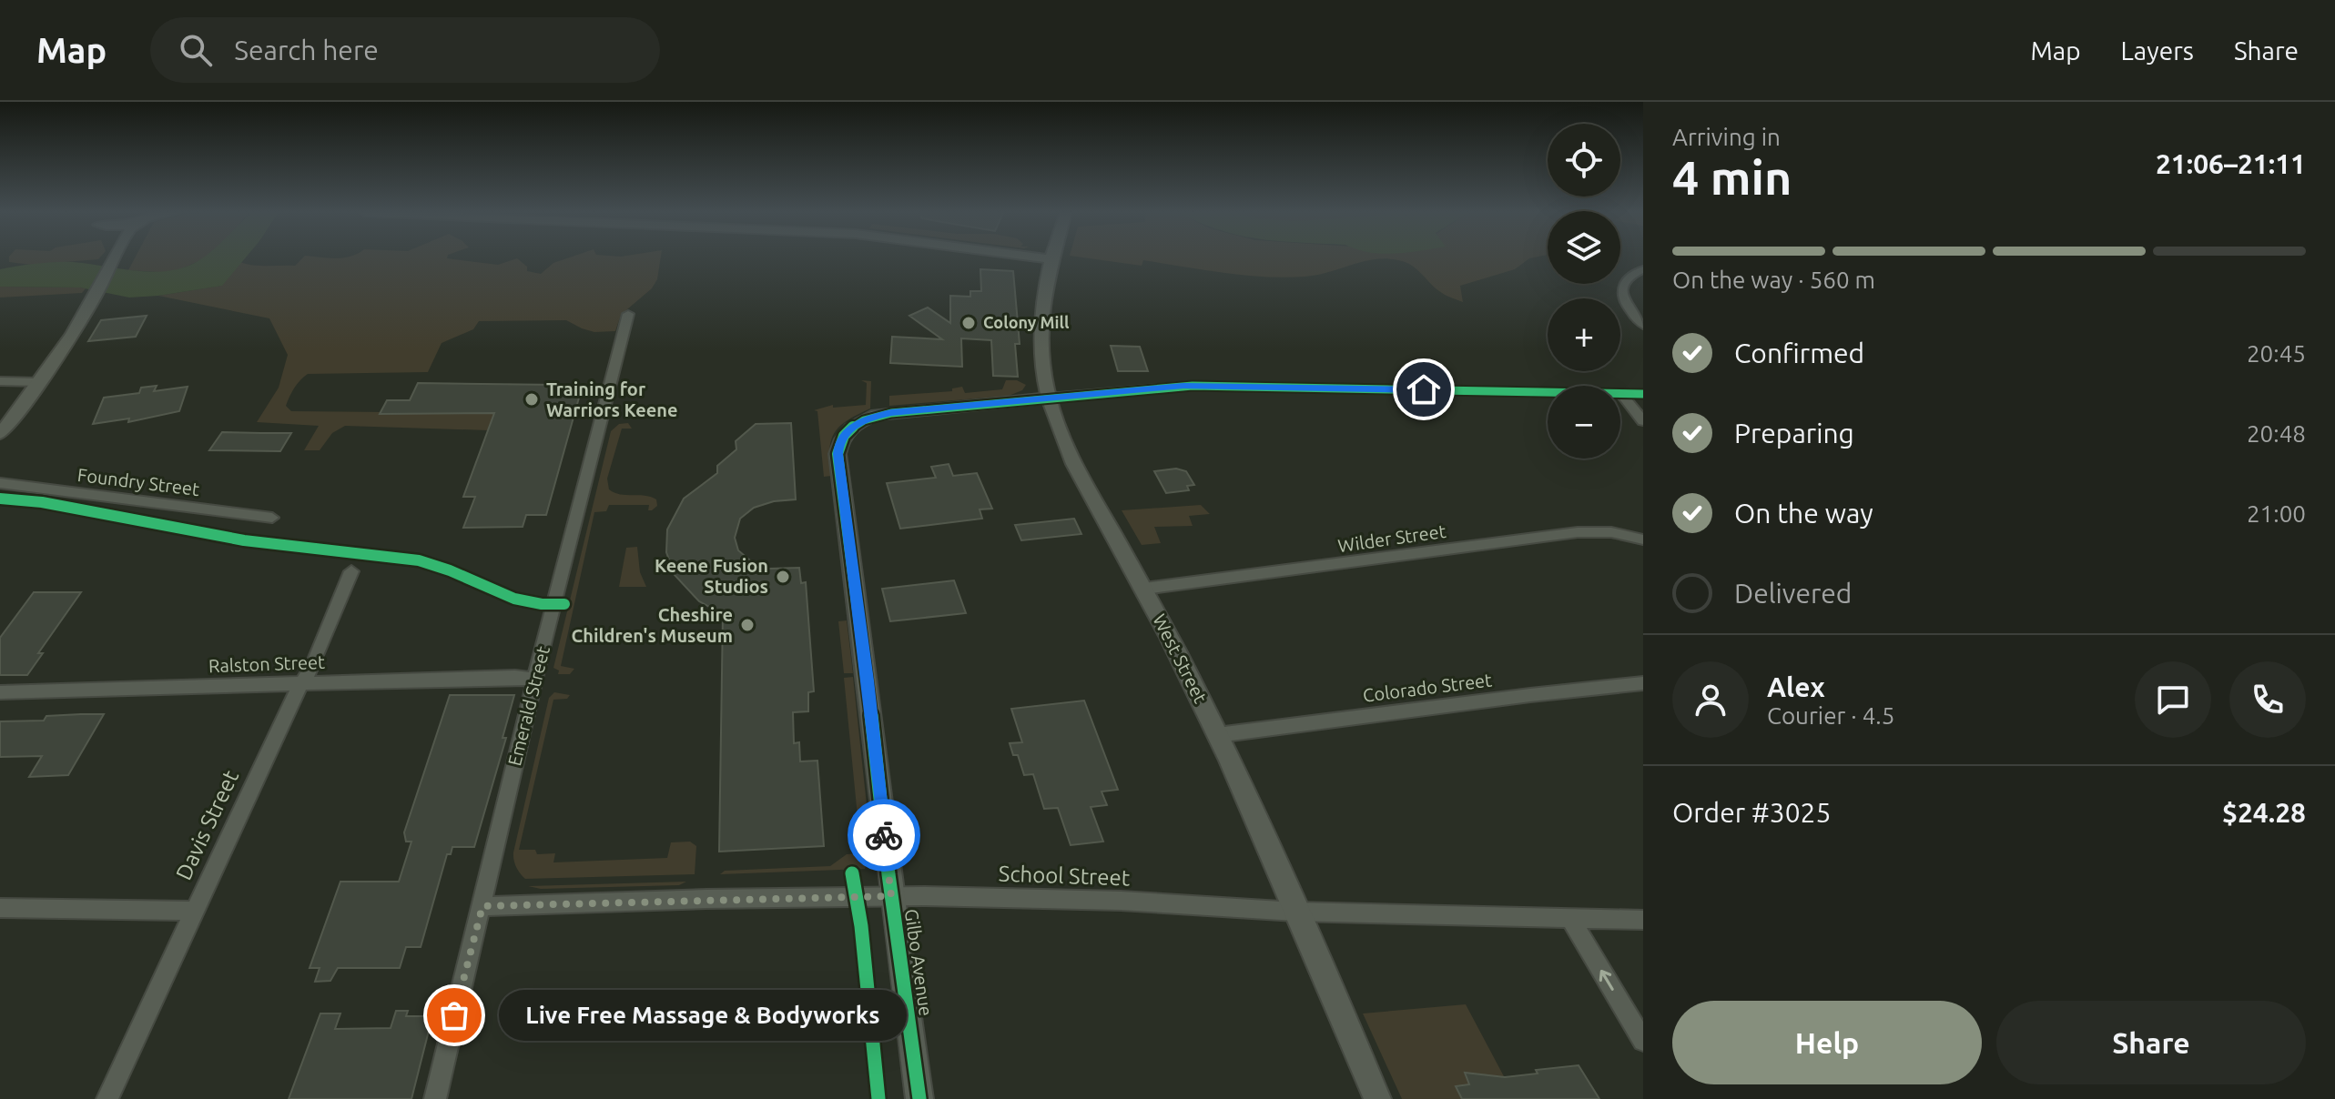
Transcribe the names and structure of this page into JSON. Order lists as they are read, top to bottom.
{
  "streets": {
    "street": [
      "Foundry Street",
      "Wilder Street",
      "West Street",
      "Ralston Street",
      "Colorado Street",
      "Emerald Street",
      "Davis Street",
      "School Street",
      "Gilbo Avenue"
    ]
  },
  "crossings": [
    ["Wilder Street", "West Street"],
    ["West Street", "Colorado Street"],
    ["West Street", "School Street"],
    ["West Street", "Gilbo Avenue"],
    ["Ralston Street", "Emerald Street"],
    ["Ralston Street", "Davis Street"],
    ["Emerald Street", "School Street"],
    ["School Street", "Gilbo Avenue"]
  ],
  "places": [
    "Colony Mill",
    "Training for Warriors Keene",
    "Keene Fusion Studios",
    "Cheshire Children's Museum",
    "Live Free Massage & Bodyworks"
  ],
  "page": {
    "header": "Map",
    "search": "Search here",
    "nav": ["Map", "Layers", "Share"],
    "heading": ["4 min", "Arriving in", "21:06–21:11"],
    "panel": [
      "Alex",
      "Courier · 4.5",
      "Order #3025",
      "$24.28"
    ],
    "map_buttons": ["+", "−"],
    "bar": "On the way · 560 m",
    "list": [
      ["Confirmed", "20:45"],
      ["Preparing", "20:48"],
      ["On the way", "21:00"],
      "Delivered"
    ],
    "buttons": ["Help", "Share"],
    "bubble": "Live Free Massage & Bodyworks"
  }
}
